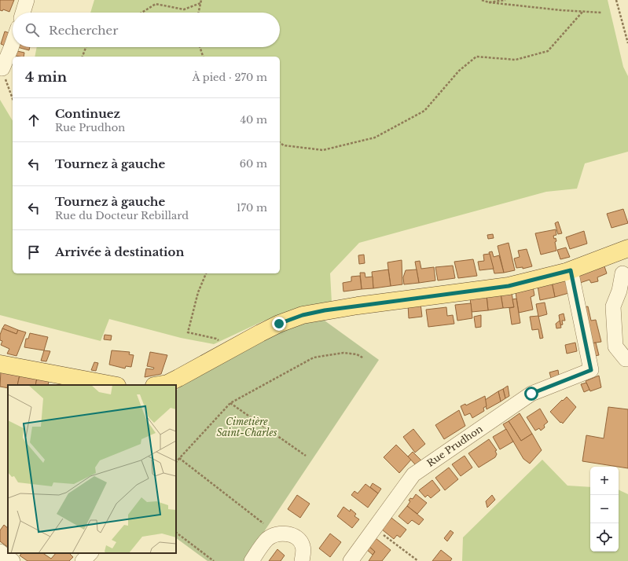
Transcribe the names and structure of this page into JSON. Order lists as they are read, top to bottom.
{
  "streets": {
    "street": ["Rue Prudhon"]
  },
  "parks": ["Cimetière Saint-Charles"],
  "page": {
    "search": "Rechercher",
    "heading": ["4 min", "À pied · 270 m"],
    "list": [
      ["Continuez", "Rue Prudhon", "40 m"],
      ["Tournez à gauche", "60 m"],
      ["Tournez à gauche", "Rue du Docteur Rebillard", "170 m"],
      "Arrivée à destination"
    ],
    "map_buttons": ["+", "−"]
  }
}
